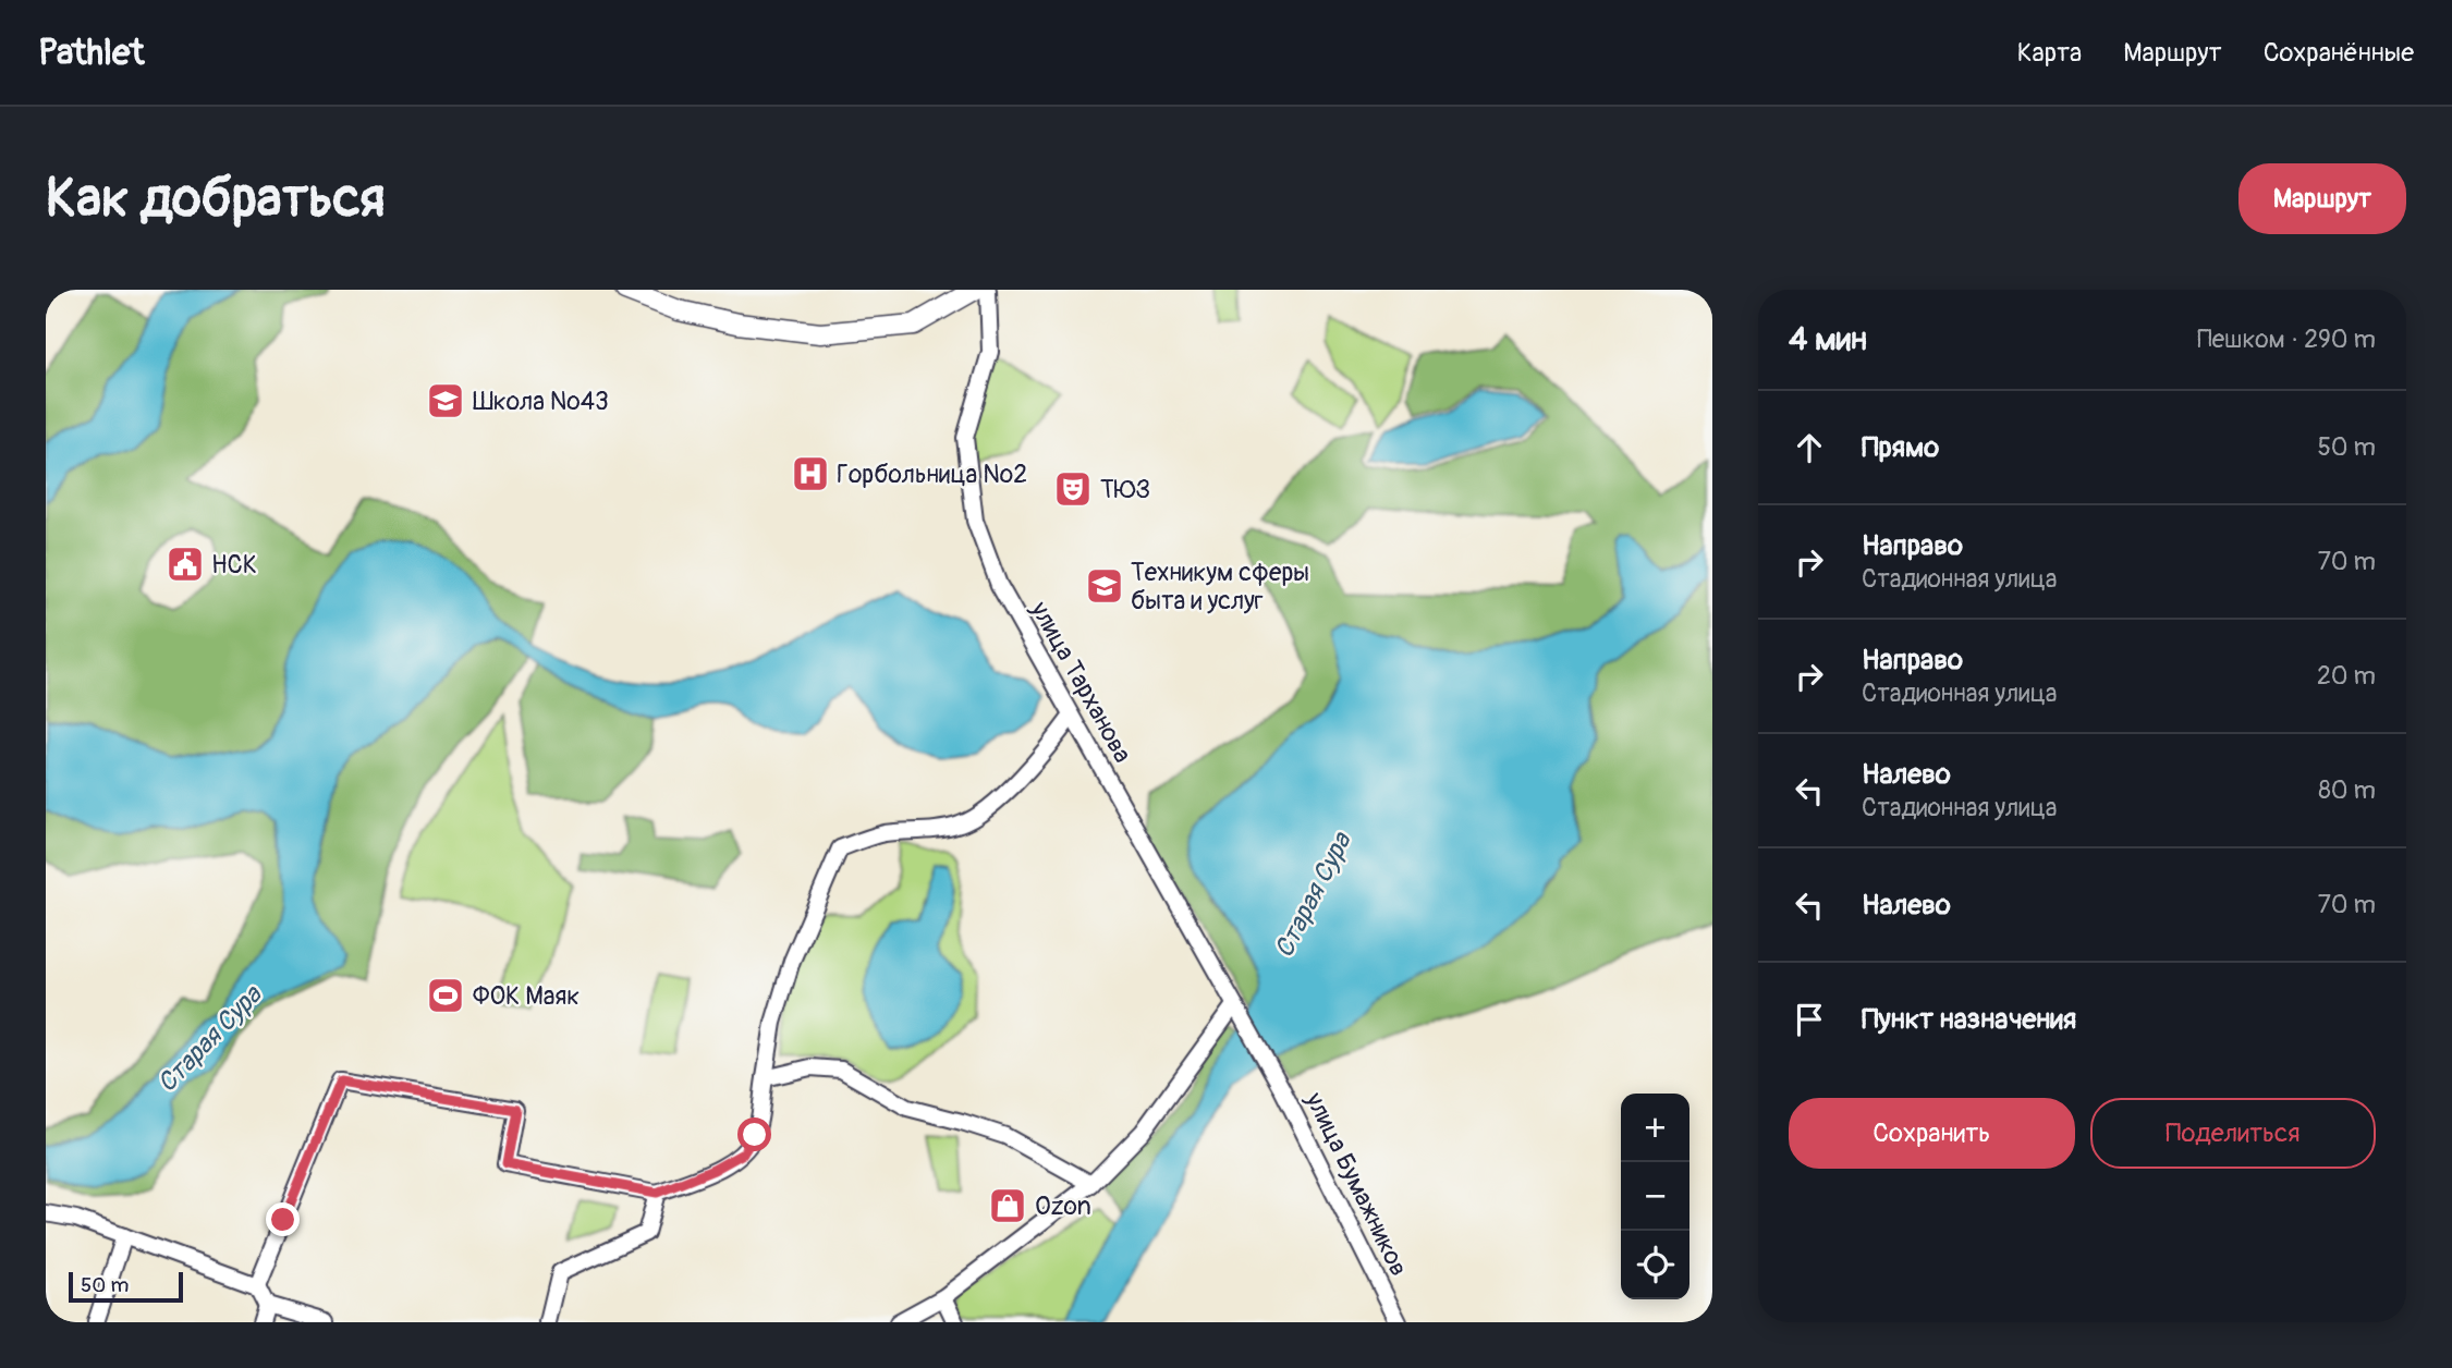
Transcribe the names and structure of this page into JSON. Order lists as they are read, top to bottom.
{
  "streets": {
    "street": ["улица Тарханова", "улица Бумажников"]
  },
  "crossings": [
    ["улица Тарханова", "улица Бумажников"]
  ],
  "water": ["Старая Сура"],
  "places": {
    "school or university": ["Школа №43", "Техникум сферы быта и услуг"],
    "hospital": ["Горбольница №2"],
    "theatre": ["ТЮЗ"],
    "public building": ["НСК"],
    "sports": ["ФОК Маяк"],
    "shop": ["Ozon"]
  },
  "scale_bar": "50 m",
  "page": {
    "header": "Pathlet",
    "nav": ["Карта", "Маршрут", "Сохранённые"],
    "buttons": [
      "Маршрут",
      ["Сохранить", "Поделиться"]
    ],
    "title": "Как добраться",
    "heading": ["4 мин", "Пешком · 290 m"],
    "list": [
      ["Прямо", "50 m"],
      ["Направо", "Стадионная улица", "70 m"],
      ["Направо", "Стадионная улица", "20 m"],
      ["Налево", "Стадионная улица", "80 m"],
      ["Налево", "70 m"],
      "Пункт назначения"
    ],
    "map_buttons": ["+", "−"],
    "scale": "50 m"
  }
}
